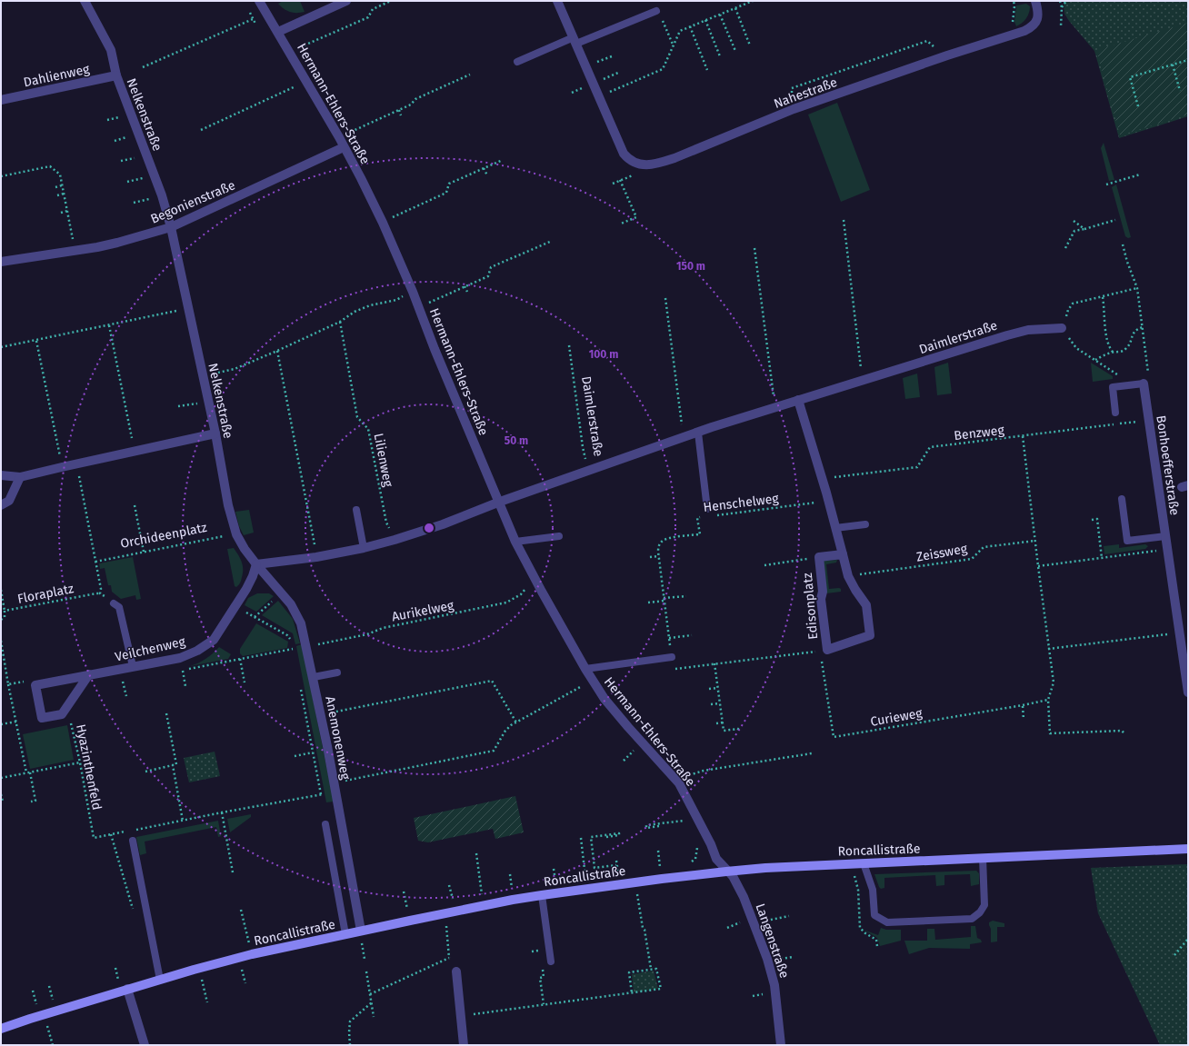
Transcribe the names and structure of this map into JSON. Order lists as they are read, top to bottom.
{
  "streets": {
    "street": [
      "Dahlienweg",
      "Nahestraße",
      "Hermann-Ehlers-Straße",
      "Nelkenstraße",
      "Begonienstraße",
      "Daimlerstraße",
      "Bonhoefferstraße",
      "Edisonplatz",
      "Veilchenweg",
      "Anemonenweg",
      "Roncallistraße",
      "Langenstraße"
    ],
    "path": [
      "Benzweg",
      "Lilienweg",
      "Henschelweg",
      "Orchideenplatz",
      "Zeissweg",
      "Floraplatz",
      "Aurikelweg",
      "Curieweg",
      "Hyazinthenfeld"
    ]
  },
  "crossings": [
    ["Dahlienweg", "Nelkenstraße"],
    ["Hermann-Ehlers-Straße", "Begonienstraße"],
    ["Hermann-Ehlers-Straße", "Daimlerstraße"],
    ["Hermann-Ehlers-Straße", "Aurikelweg"],
    ["Hermann-Ehlers-Straße", "Roncallistraße"],
    ["Hermann-Ehlers-Straße", "Langenstraße"],
    ["Nelkenstraße", "Begonienstraße"],
    ["Nelkenstraße", "Orchideenplatz"],
    ["Nelkenstraße", "Veilchenweg"],
    ["Nelkenstraße", "Anemonenweg"],
    ["Daimlerstraße", "Edisonplatz"],
    ["Benzweg", "Bonhoefferstraße"],
    ["Benzweg", "Edisonplatz"],
    ["Henschelweg", "Edisonplatz"],
    ["Zeissweg", "Edisonplatz"],
    ["Aurikelweg", "Anemonenweg"],
    ["Veilchenweg", "Anemonenweg"],
    ["Anemonenweg", "Roncallistraße"],
    ["Roncallistraße", "Langenstraße"]
  ],
  "rings": ["150 m", "100 m", "50 m"]
}
